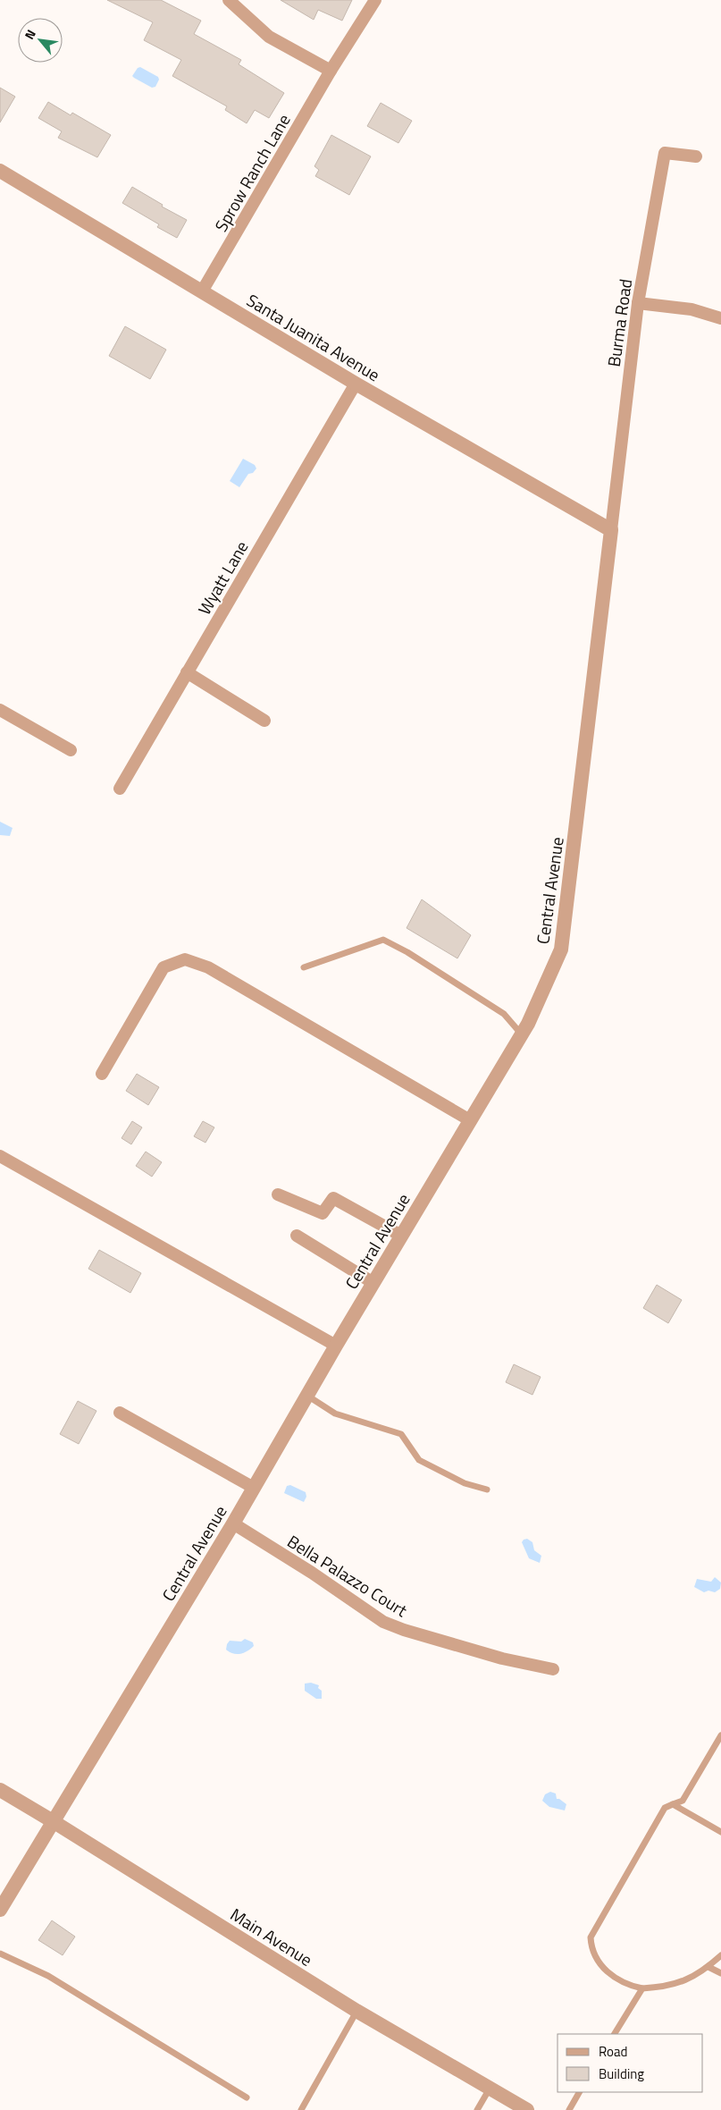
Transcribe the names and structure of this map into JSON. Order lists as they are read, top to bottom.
{
  "streets": {
    "street": [
      "Sprow Ranch Lane",
      "Burma Road",
      "Santa Juanita Avenue",
      "Wyatt Lane",
      "Central Avenue",
      "Bella Palazzo Court",
      "Main Avenue"
    ]
  },
  "crossings": [
    ["Sprow Ranch Lane", "Santa Juanita Avenue"],
    ["Burma Road", "Santa Juanita Avenue"],
    ["Burma Road", "Central Avenue"],
    ["Santa Juanita Avenue", "Wyatt Lane"],
    ["Santa Juanita Avenue", "Central Avenue"],
    ["Central Avenue", "Bella Palazzo Court"],
    ["Central Avenue", "Main Avenue"]
  ],
  "legend": ["Road", "Building"],
  "north": "top left"
}
